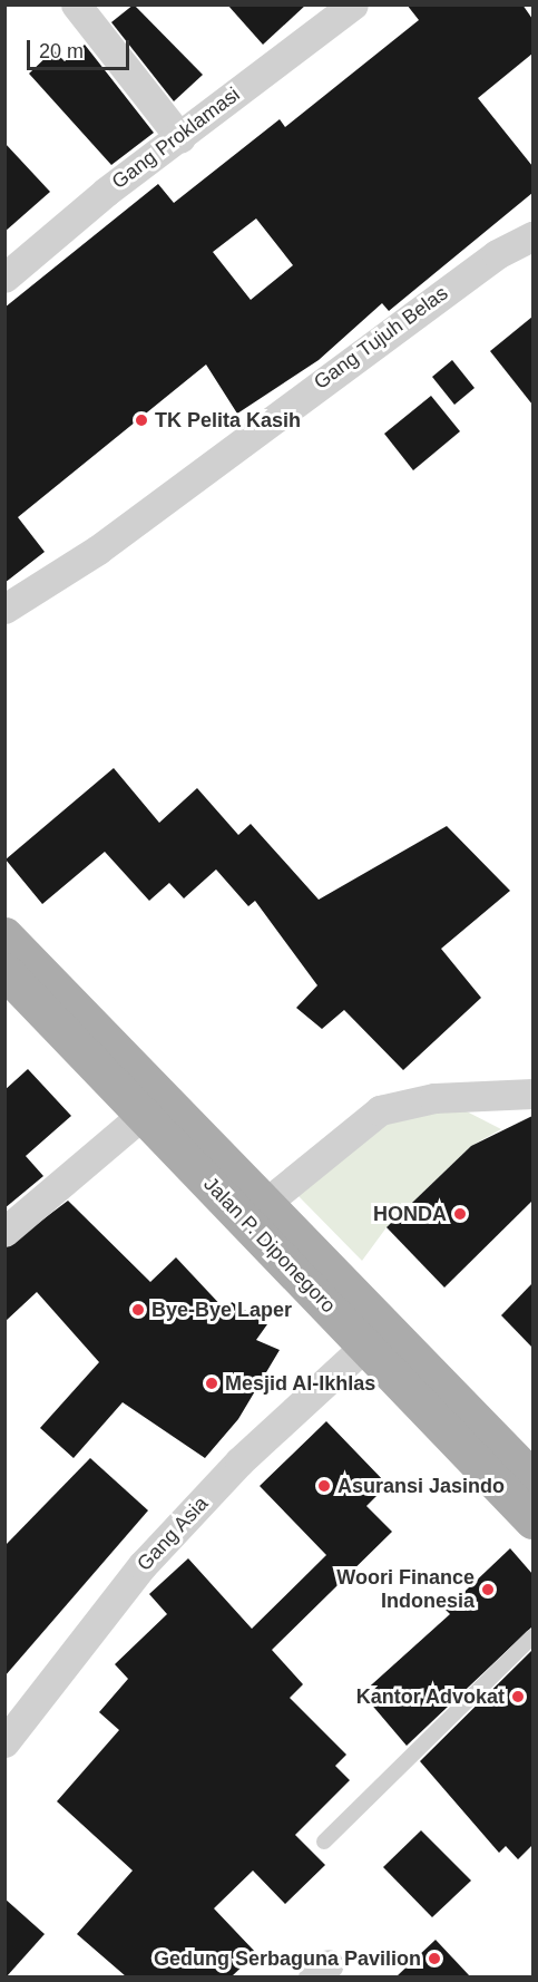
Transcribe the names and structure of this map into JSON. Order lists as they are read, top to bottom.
{
  "streets": {
    "main road": ["Jalan P. Diponegoro"],
    "street": ["Gang Proklamasi", "Gang Tujuh Belas", "Gang Asia"]
  },
  "crossings": [
    ["Jalan P. Diponegoro", "Gang Asia"]
  ],
  "places": [
    "TK Pelita Kasih",
    "HONDA",
    "Bye-Bye Laper",
    "Mesjid Al-Ikhlas",
    "Asuransi Jasindo",
    "Woori Finance Indonesia",
    "Kantor Advokat",
    "Gedung Serbaguna Pavilion"
  ],
  "scale_bar": "20 m"
}
